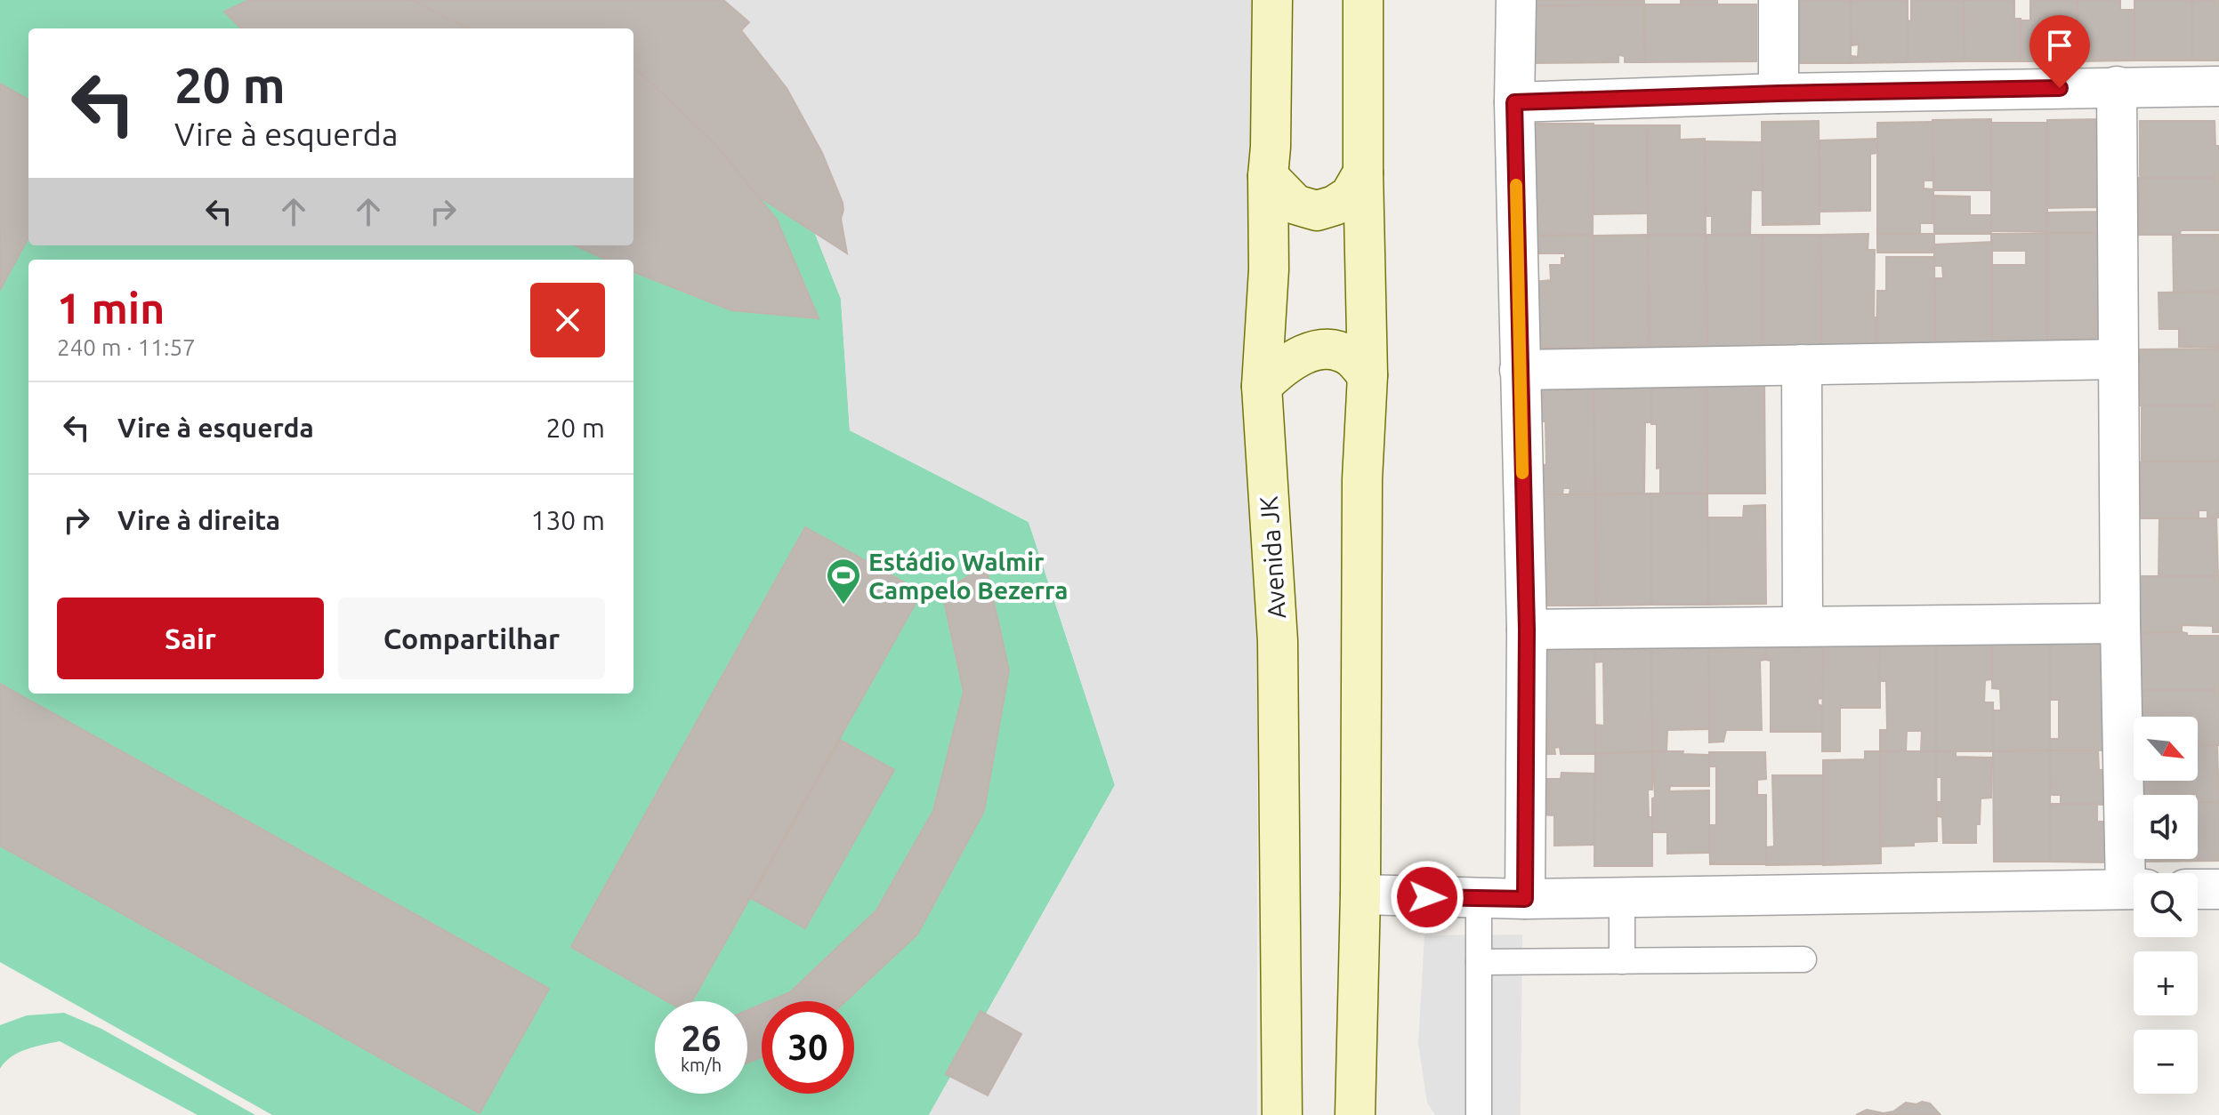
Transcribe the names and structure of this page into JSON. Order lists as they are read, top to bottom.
{
  "streets": {
    "main road": ["Avenida JK"]
  },
  "places": {
    "sports": ["Estádio Walmir Campelo Bezerra"]
  },
  "north": "bottom right",
  "page": {
    "turn": ["20 m", "Vire à esquerda"],
    "heading": ["1 min", "240 m · 11:57"],
    "list": [
      {
        "name": "Vire à esquerda",
        "value": "20 m"
      },
      {
        "name": "Vire à direita",
        "value": "130 m"
      }
    ],
    "buttons": ["Sair", "Compartilhar"],
    "map_buttons": ["+", "−"],
    "speed": "26 km/h",
    "limit": "30"
  }
}
